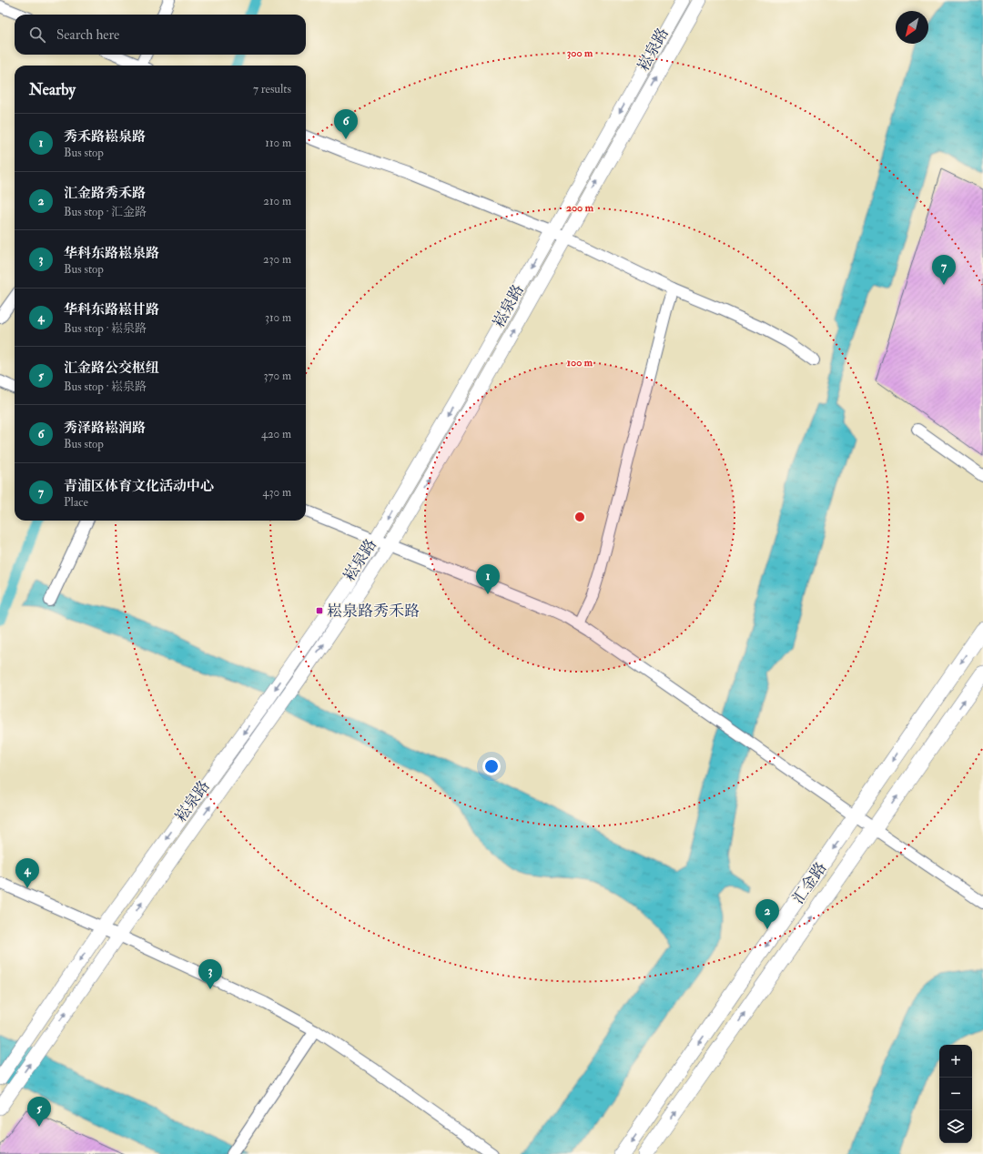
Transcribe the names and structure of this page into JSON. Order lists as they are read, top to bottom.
{
  "streets": {
    "main road": ["汇金路"],
    "street": ["崧泉路"]
  },
  "places": {
    "transit": ["崧泉路秀禾路"]
  },
  "north": "bottom left",
  "page": {
    "search": "Search here",
    "heading": ["Nearby", "7 results"],
    "pins": [
      "6",
      "7",
      "1",
      "4",
      "2",
      "3",
      "5"
    ],
    "list": [
      {
        "mark": "1",
        "name": "秀禾路崧泉路",
        "note": "Bus stop",
        "value": "110 m"
      },
      {
        "mark": "2",
        "name": "汇金路秀禾路",
        "note": "Bus stop · 汇金路",
        "value": "210 m"
      },
      {
        "mark": "3",
        "name": "华科东路崧泉路",
        "note": "Bus stop",
        "value": "230 m"
      },
      {
        "mark": "4",
        "name": "华科东路崧甘路",
        "note": "Bus stop · 崧泉路",
        "value": "310 m"
      },
      {
        "mark": "5",
        "name": "汇金路公交枢纽",
        "note": "Bus stop · 崧泉路",
        "value": "370 m"
      },
      {
        "mark": "6",
        "name": "秀泽路崧润路",
        "note": "Bus stop",
        "value": "420 m"
      },
      {
        "mark": "7",
        "name": "青浦区体育文化活动中心",
        "note": "Place",
        "value": "430 m"
      }
    ],
    "map_buttons": ["+", "−"]
  },
  "rings": ["300 m", "200 m", "100 m"]
}
